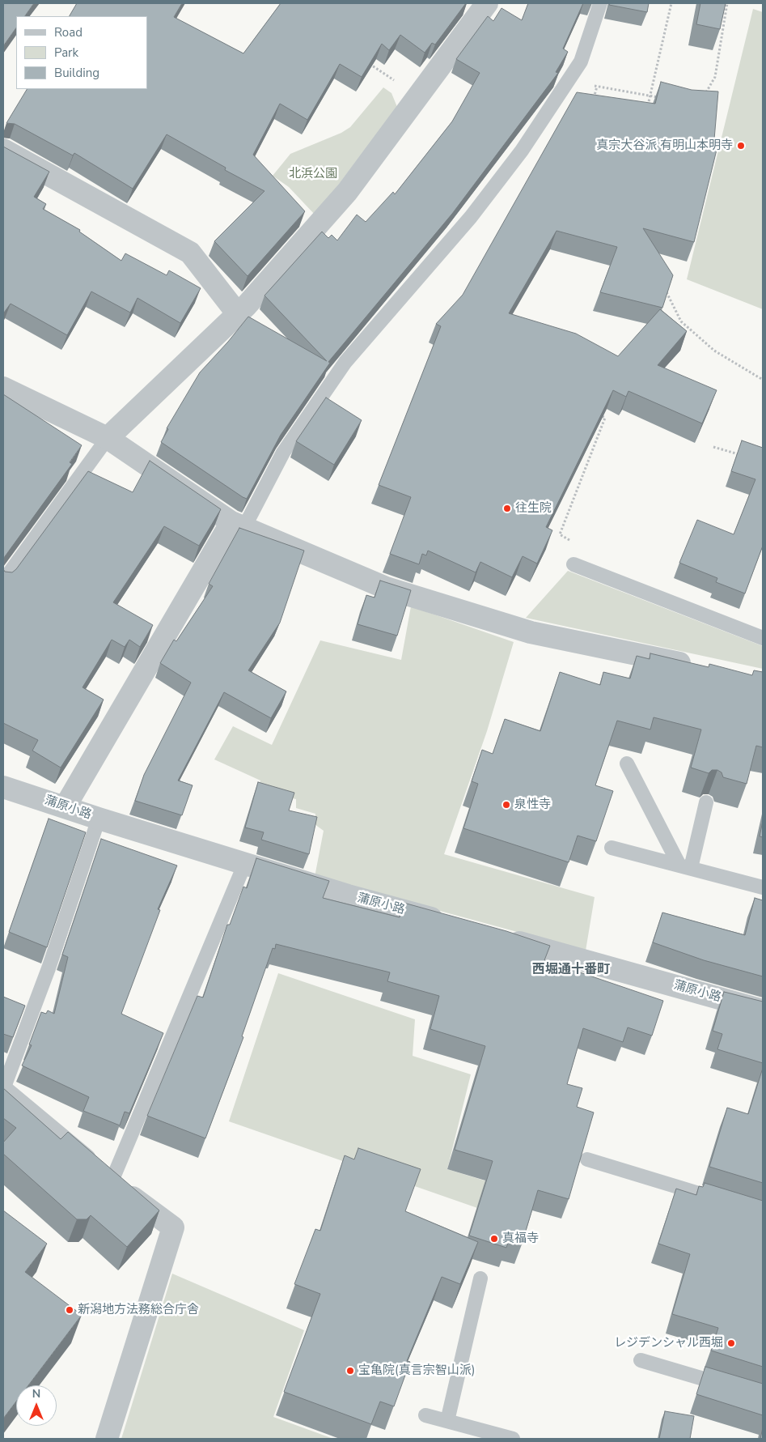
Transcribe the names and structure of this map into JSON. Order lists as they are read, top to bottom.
{
  "streets": {
    "street": ["蒲原小路"]
  },
  "districts": ["西堀通十番町"],
  "parks": ["北浜公園"],
  "places": [
    "真宗大谷派 有明山本明寺",
    "往生院",
    "泉性寺",
    "真福寺",
    "新潟地方法務総合庁舎",
    "レジデンシャル西堀",
    "宝亀院(真言宗智山派)"
  ],
  "legend": ["Road", "Park", "Building"],
  "north": "top"
}
